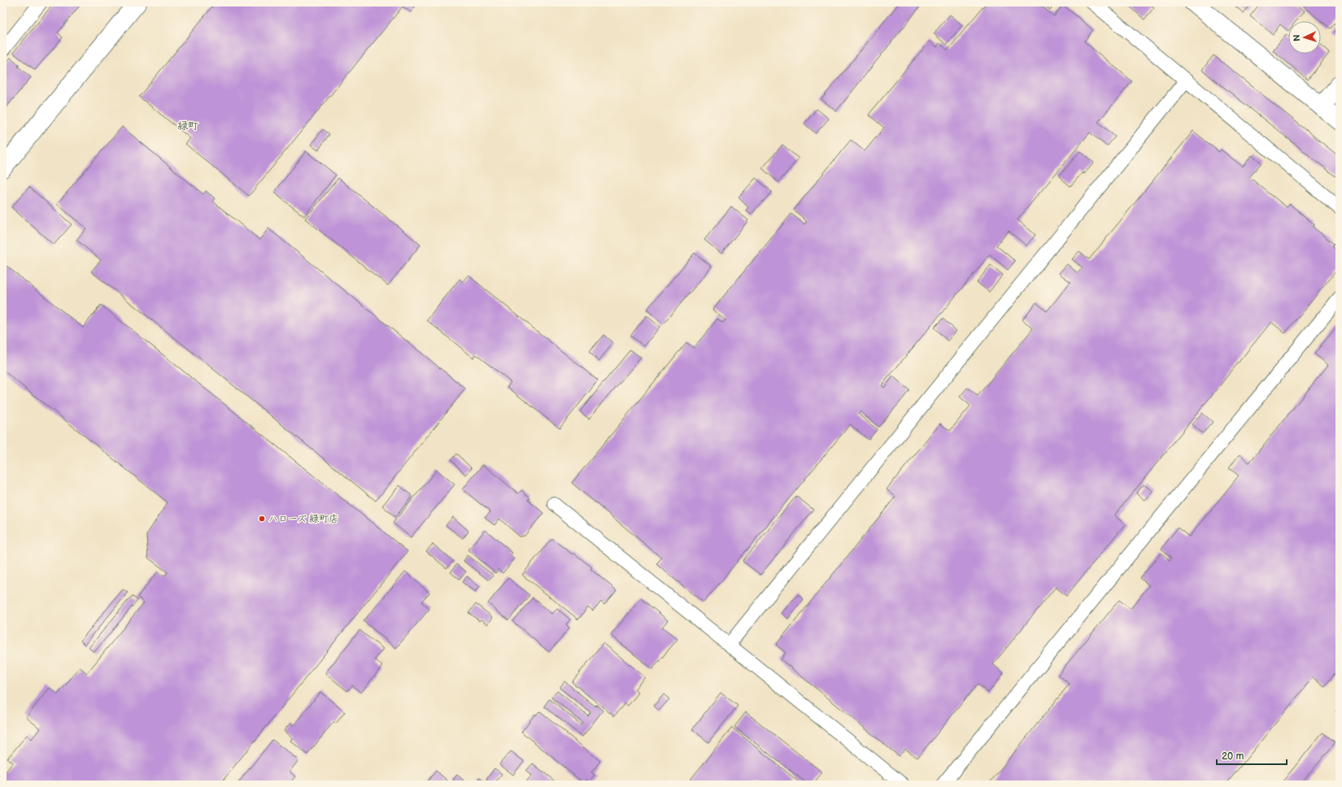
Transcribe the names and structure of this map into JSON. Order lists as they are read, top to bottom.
{
  "districts": ["緑町"],
  "places": ["ハローズ 緑町店"],
  "scale_bar": "20 m",
  "north": "left"
}
